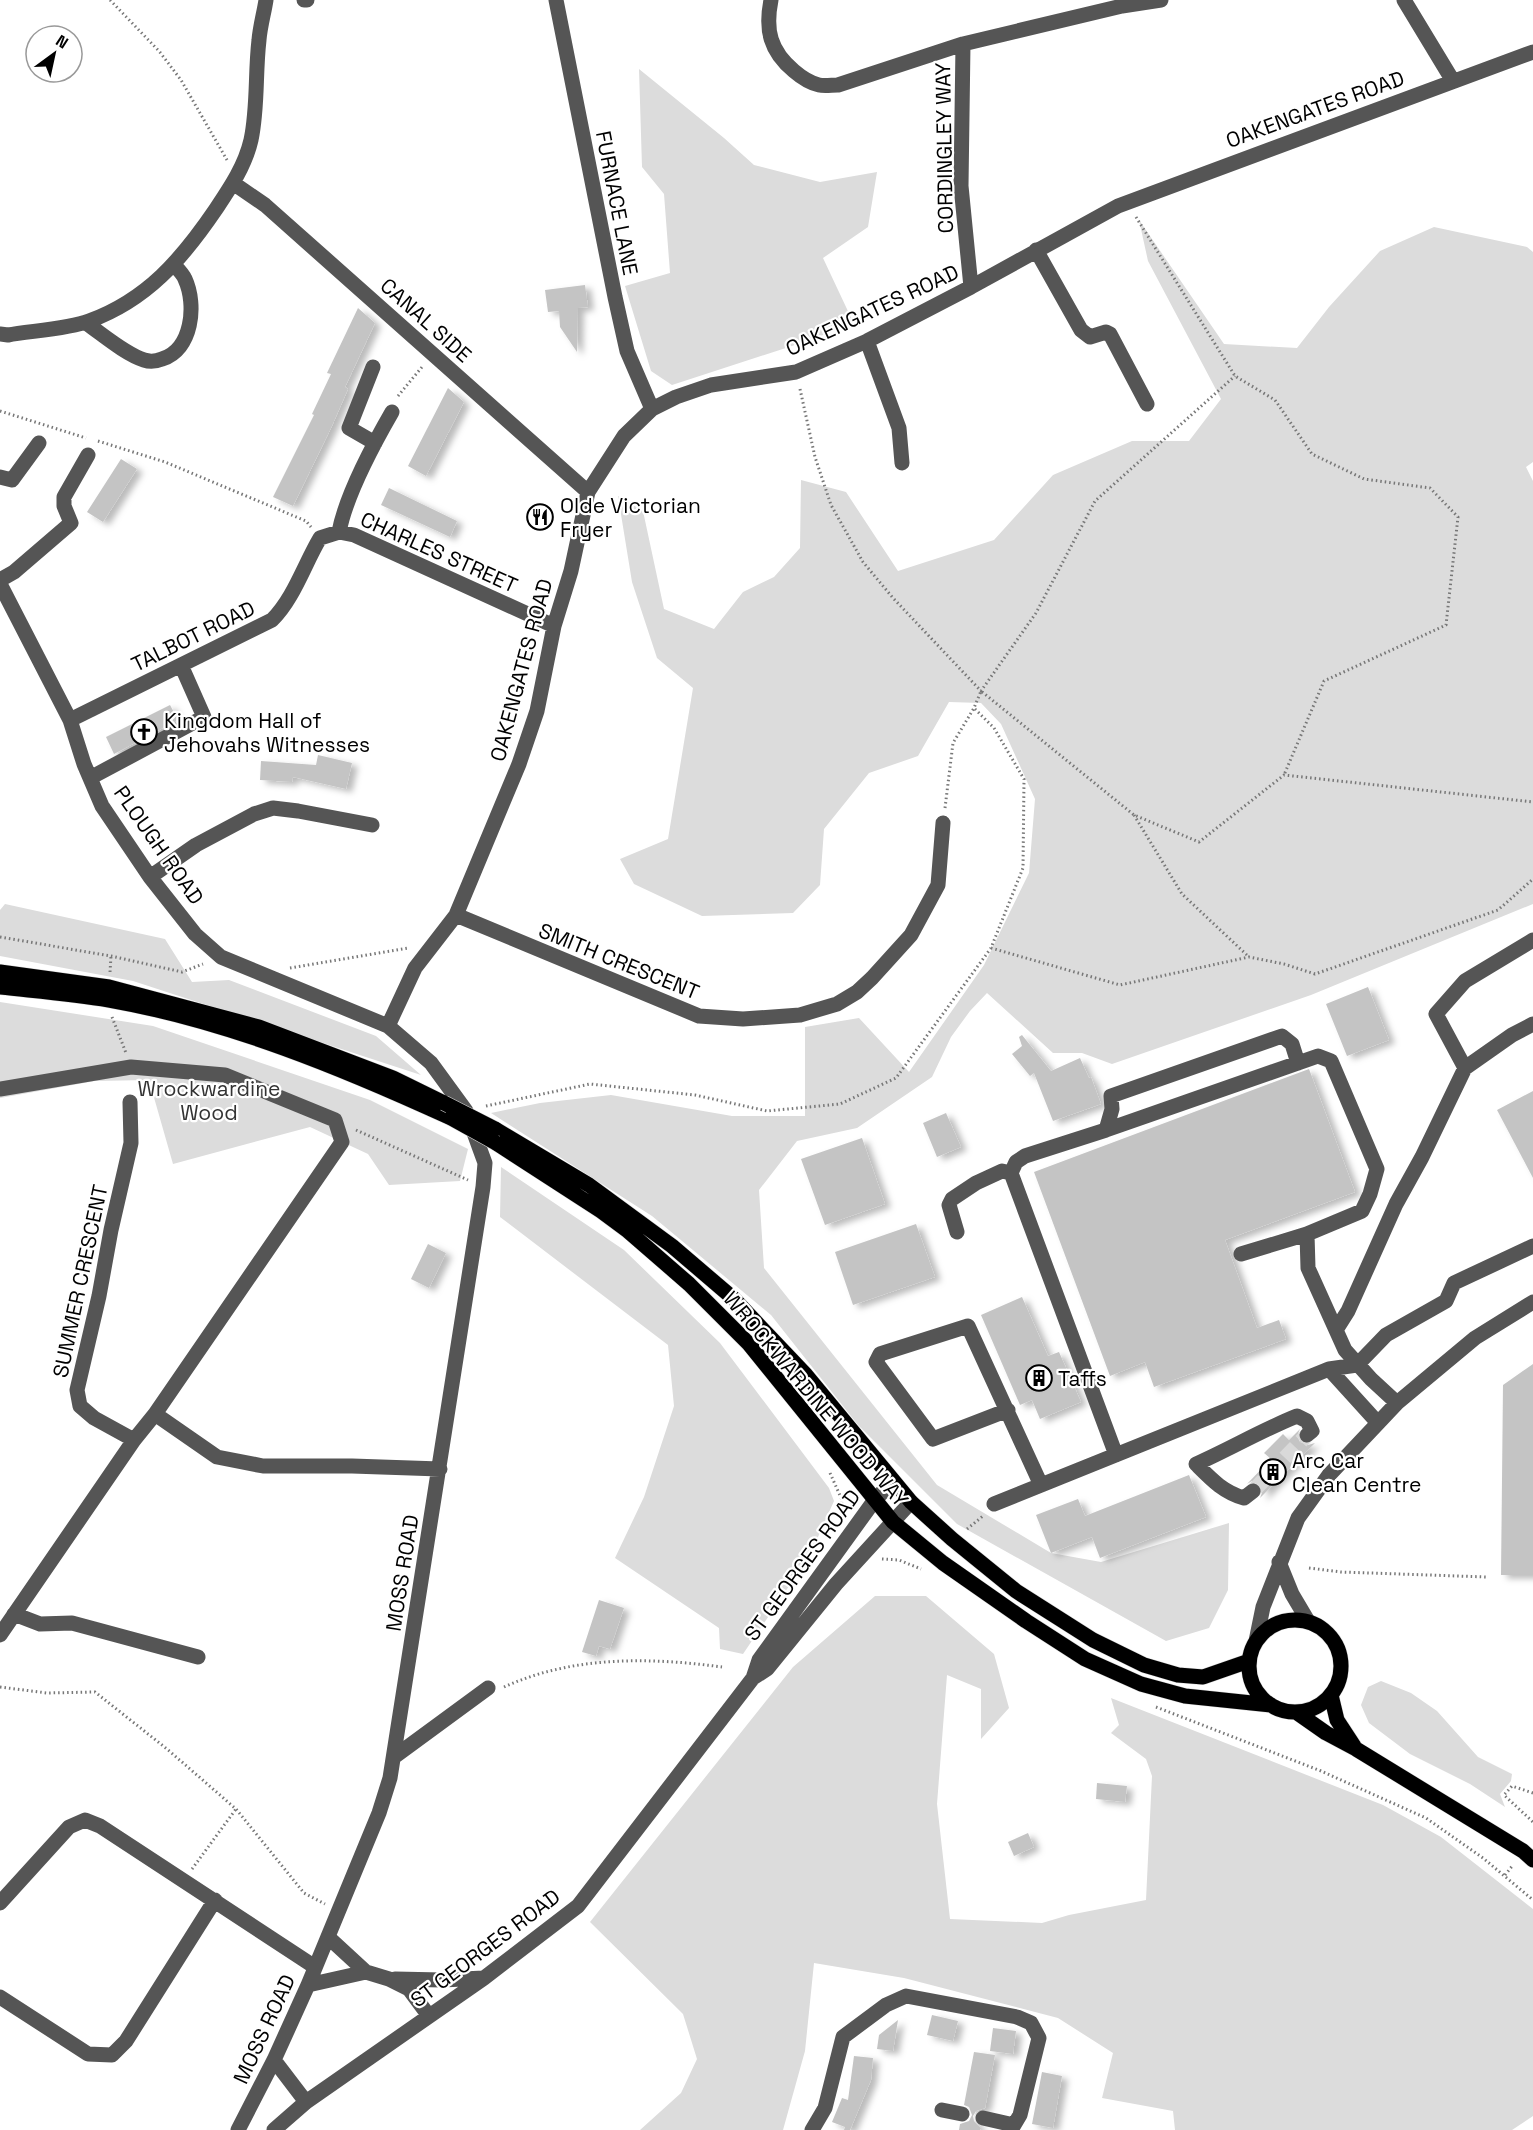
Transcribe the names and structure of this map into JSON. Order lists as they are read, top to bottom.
{
  "streets": {
    "main road": ["WROCKWARDINE WOOD WAY"],
    "street": [
      "OAKENGATES ROAD",
      "CORDINGLEY WAY",
      "FURNACE LANE",
      "CANAL SIDE",
      "CHARLES STREET",
      "TALBOT ROAD",
      "PLOUGH ROAD",
      "SMITH CRESCENT",
      "SUMMER CRESCENT",
      "ST GEORGES ROAD",
      "MOSS ROAD"
    ]
  },
  "crossings": [
    ["OAKENGATES ROAD", "CORDINGLEY WAY"],
    ["OAKENGATES ROAD", "FURNACE LANE"],
    ["OAKENGATES ROAD", "CANAL SIDE"],
    ["OAKENGATES ROAD", "CHARLES STREET"],
    ["OAKENGATES ROAD", "PLOUGH ROAD"],
    ["OAKENGATES ROAD", "SMITH CRESCENT"],
    ["OAKENGATES ROAD", "MOSS ROAD"],
    ["TALBOT ROAD", "PLOUGH ROAD"],
    ["PLOUGH ROAD", "MOSS ROAD"],
    ["WROCKWARDINE WOOD WAY", "ST GEORGES ROAD"]
  ],
  "parks": ["Wrockwardine Wood"],
  "places": {
    "restaurant": ["Olde Victorian Fryer"],
    "church": ["Kingdom Hall of Jehovahs Witnesses"],
    "building": ["Taffs", "Arc Car Clean Centre"]
  },
  "north": "top right"
}
